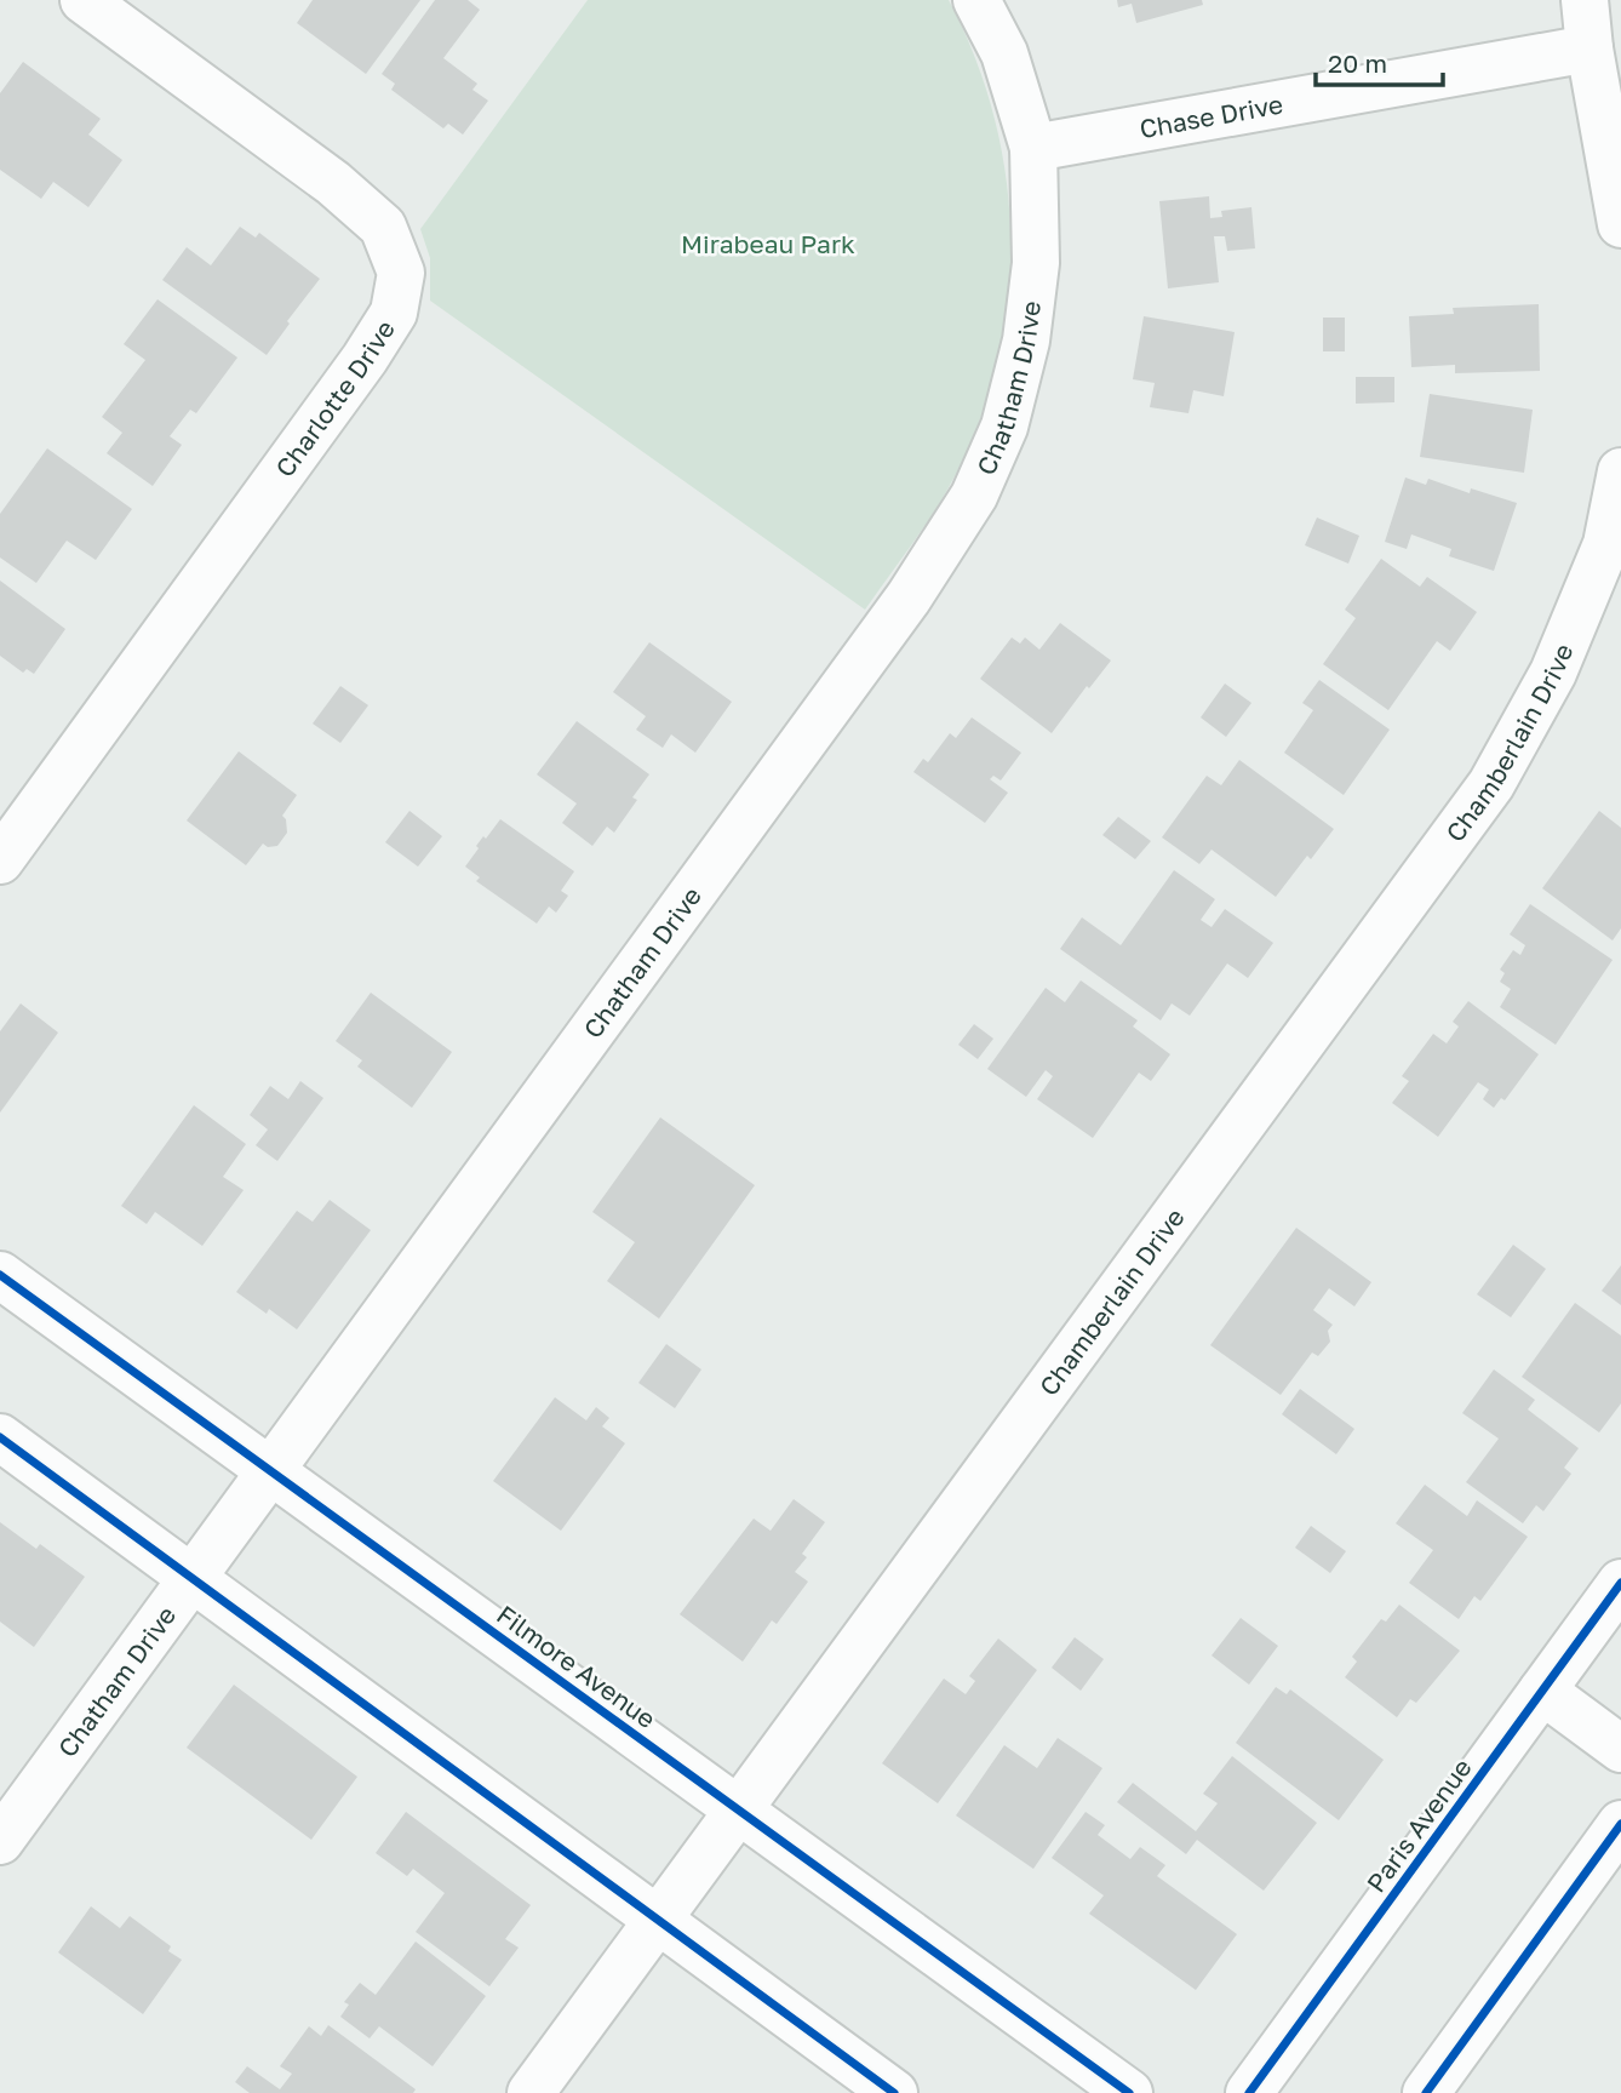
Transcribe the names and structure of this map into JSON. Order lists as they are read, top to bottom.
{
  "streets": {
    "street": [
      "Chase Drive",
      "Chatham Drive",
      "Charlotte Drive",
      "Chamberlain Drive",
      "Filmore Avenue",
      "Paris Avenue"
    ]
  },
  "crossings": [
    ["Chase Drive", "Chatham Drive"],
    ["Chatham Drive", "Filmore Avenue"],
    ["Chamberlain Drive", "Filmore Avenue"]
  ],
  "parks": ["Mirabeau Park"],
  "scale_bar": "20 m"
}
